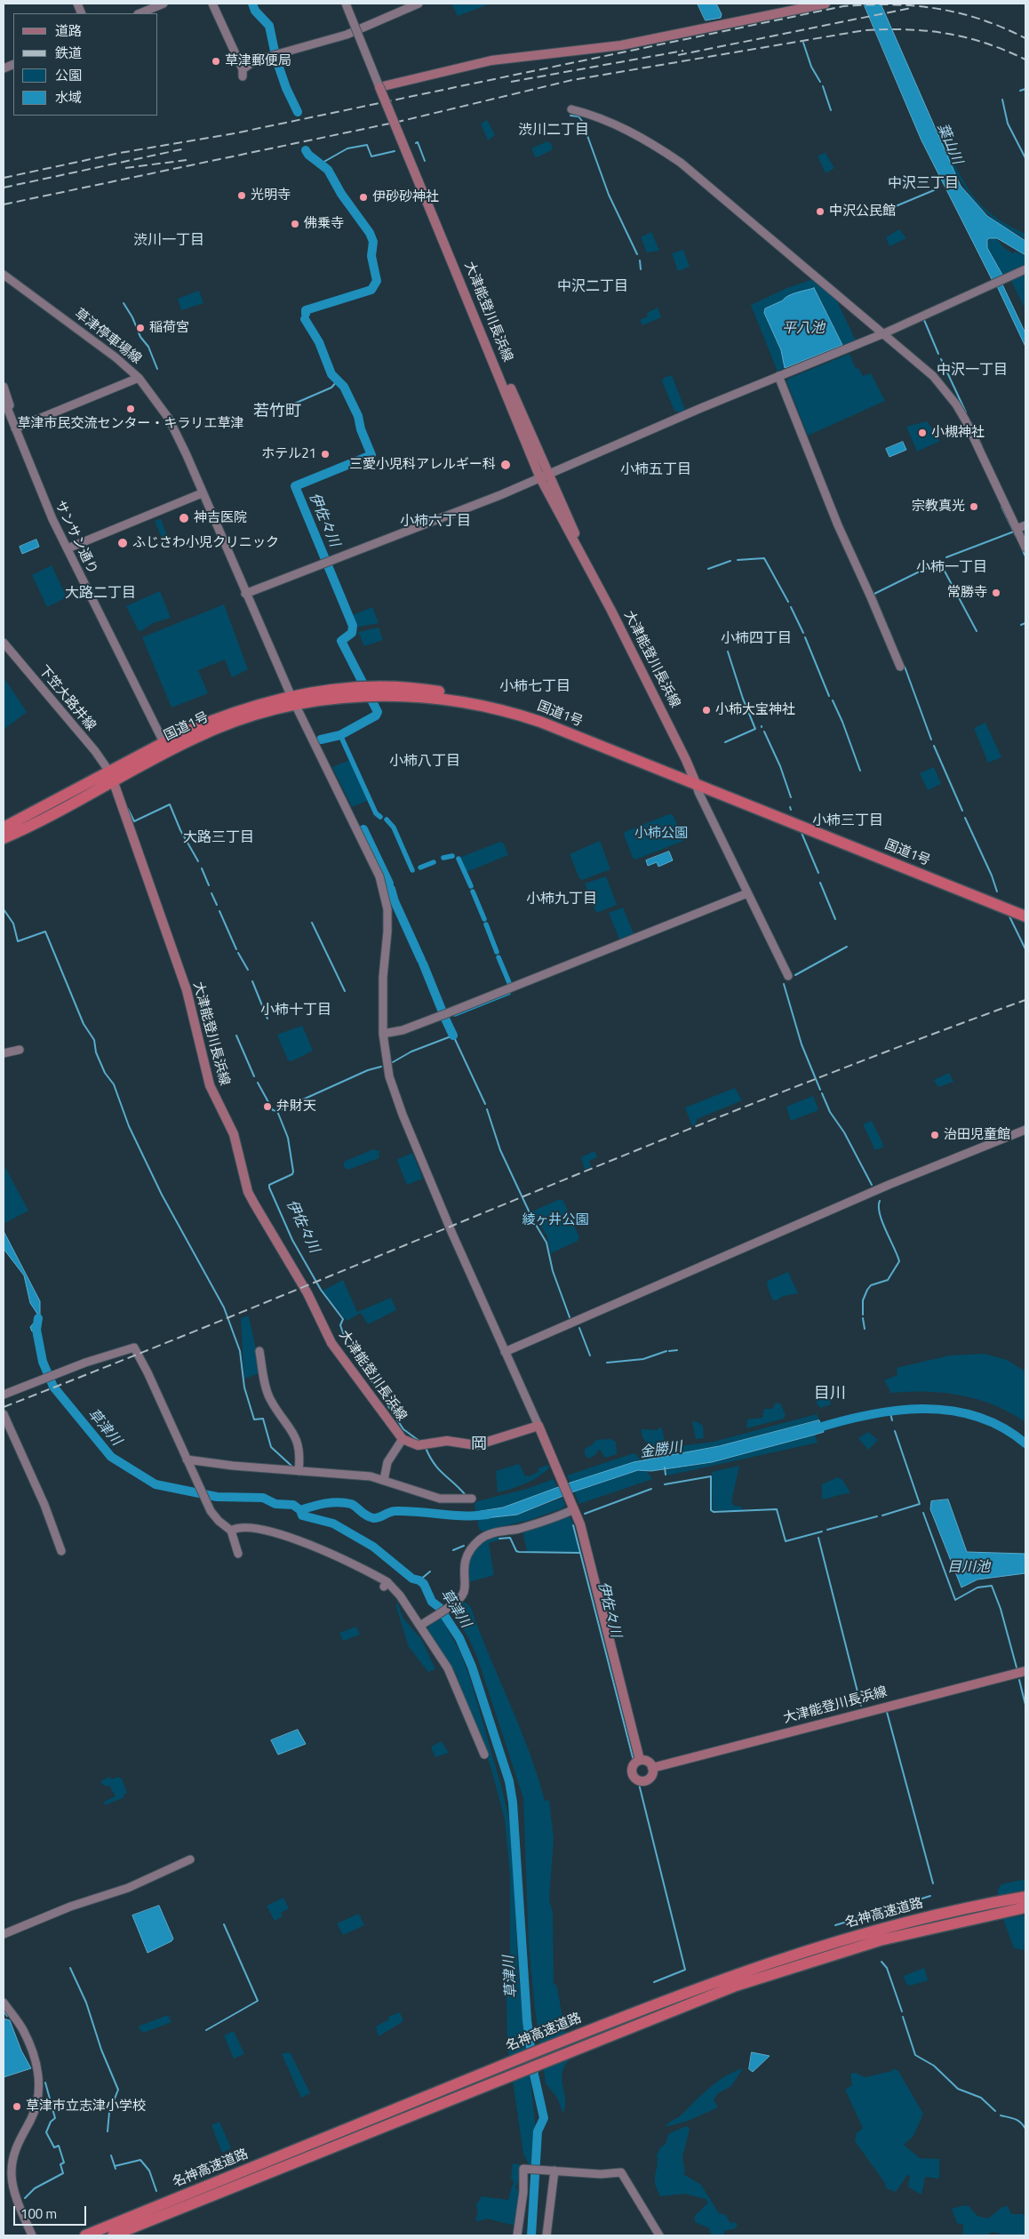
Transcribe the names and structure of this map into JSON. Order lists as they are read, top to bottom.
{
  "streets": {
    "highway": ["国道1号", "名神高速道路"],
    "main road": ["大津能登川長浜線"],
    "street": ["草津停車場線", "サンサン通り", "下笠大路井線"]
  },
  "crossings": [
    ["大津能登川長浜線", "草津停車場線"],
    ["大津能登川長浜線", "下笠大路井線"],
    ["大津能登川長浜線", "国道1号"],
    ["草津停車場線", "国道1号"],
    ["サンサン通り", "国道1号"],
    ["下笠大路井線", "国道1号"]
  ],
  "districts": [
    "渋川二丁目",
    "中沢三丁目",
    "渋川一丁目",
    "中沢二丁目",
    "中沢一丁目",
    "若竹町",
    "小柿五丁目",
    "小柿六丁目",
    "小柿一丁目",
    "大路二丁目",
    "小柿四丁目",
    "小柿七丁目",
    "小柿八丁目",
    "小柿三丁目",
    "大路三丁目",
    "小柿九丁目",
    "小柿十丁目",
    "目川",
    "岡"
  ],
  "water": [
    "葉山川",
    "平八池",
    "伊佐々川",
    "草津川",
    "金勝川",
    "目川池"
  ],
  "parks": ["小柿公園", "綾ヶ井公園"],
  "places": [
    "草津郵便局",
    "光明寺",
    "伊砂砂神社",
    "中沢公民館",
    "佛乗寺",
    "稲荷宮",
    "草津市民交流センター・キラリエ草津",
    "小槻神社",
    "ホテル21",
    "三愛小児科アレルギー科",
    "宗教真光",
    "神吉医院",
    "ふじさわ小児クリニック",
    "常勝寺",
    "小柿大宝神社",
    "弁財天",
    "治田児童館",
    "草津市立志津小学校"
  ],
  "legend": [
    "道路",
    "鉄道",
    "公園",
    "水域"
  ],
  "scale_bar": "100 m"
}
